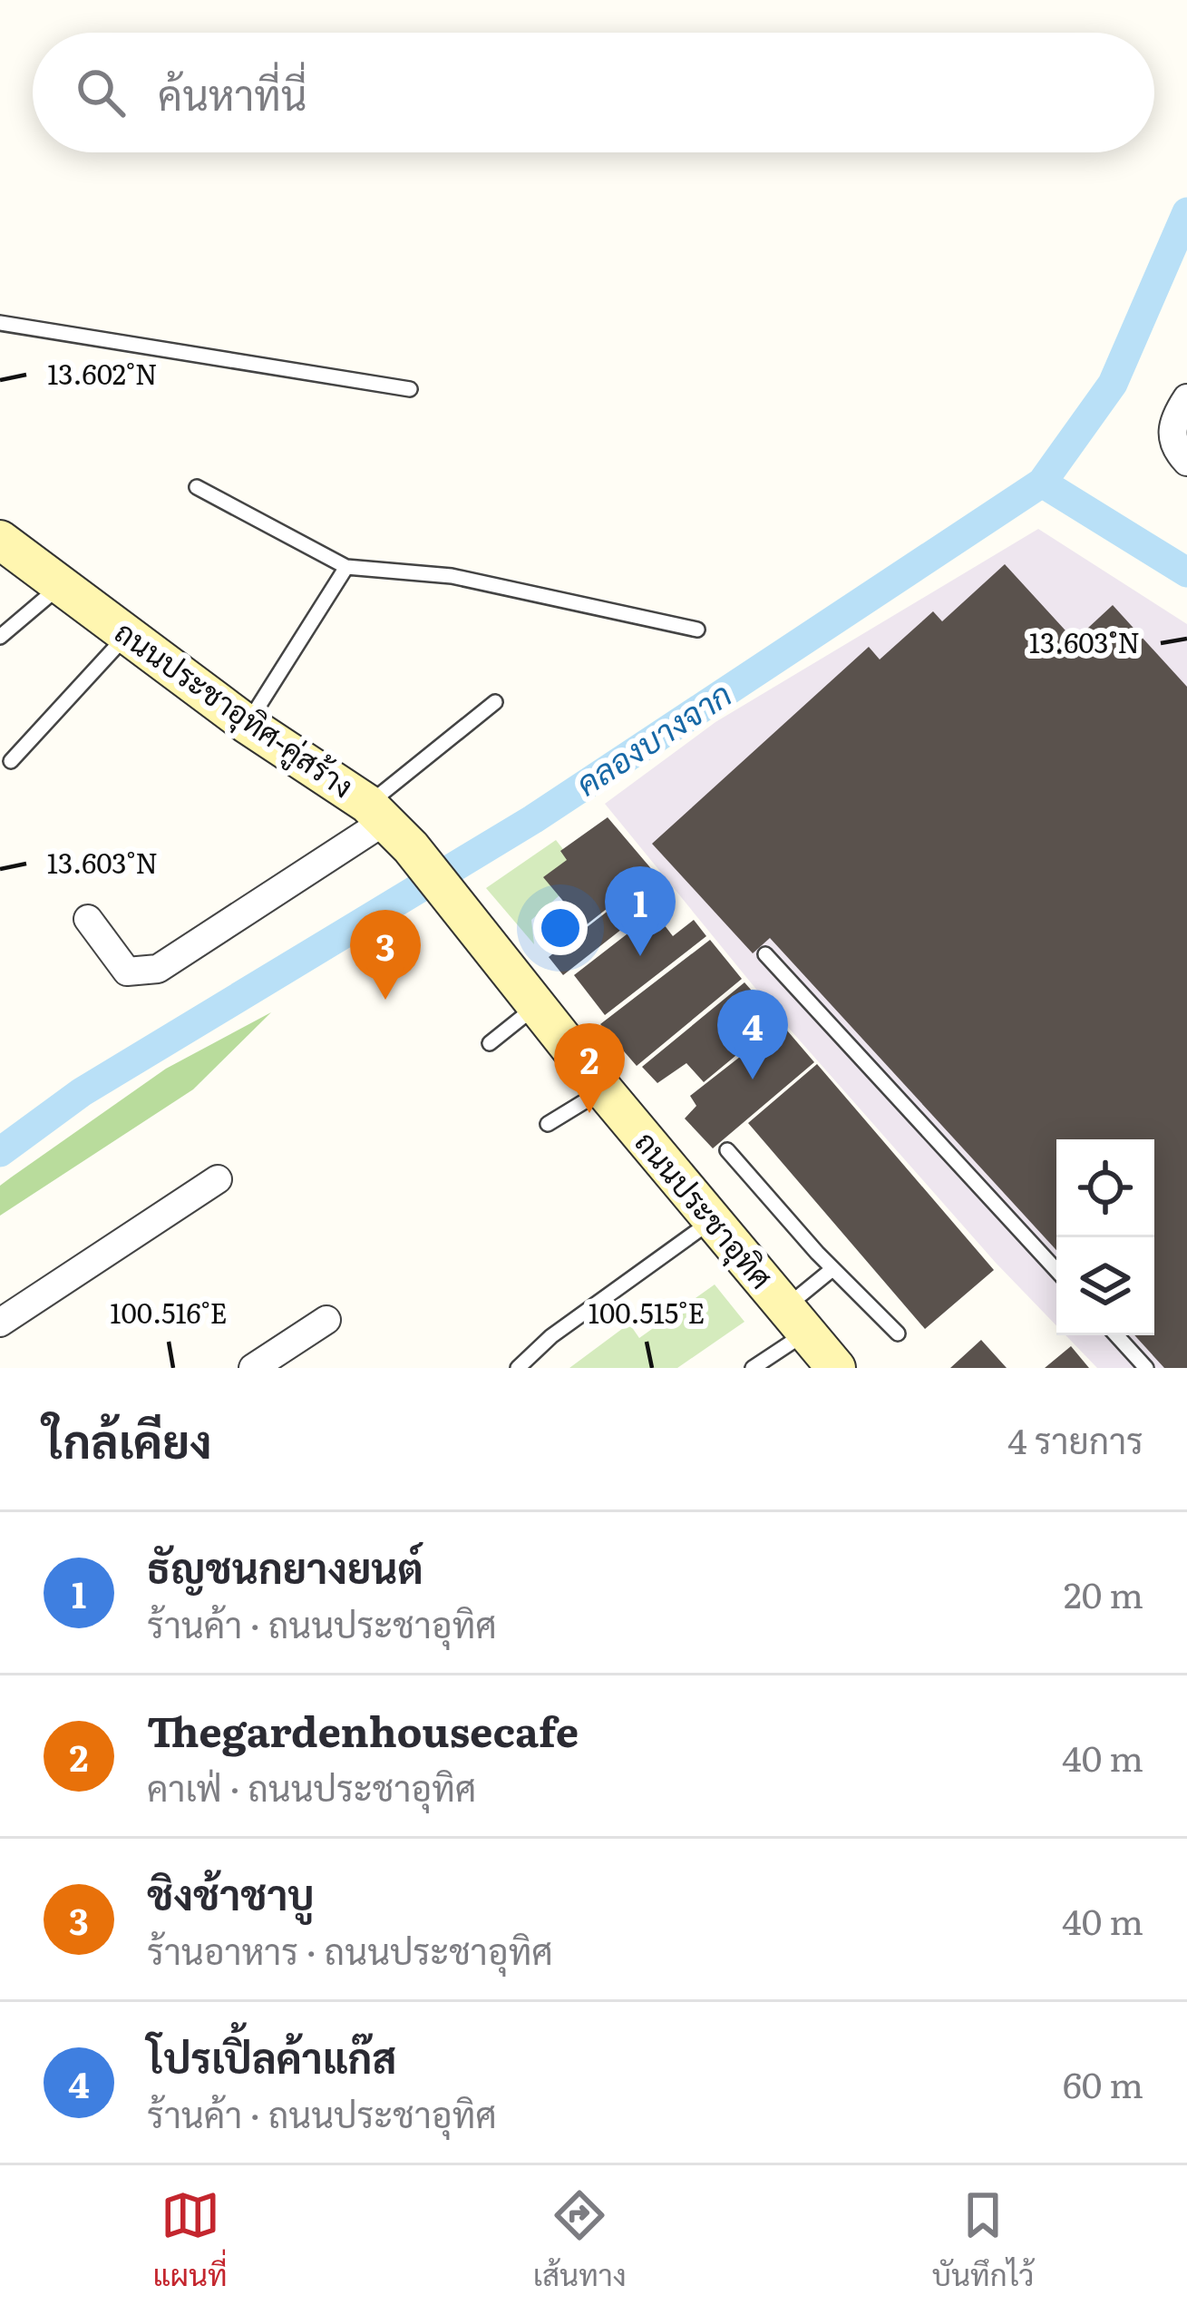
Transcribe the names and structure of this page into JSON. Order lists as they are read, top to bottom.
{
  "streets": {
    "main road": ["ถนนประชาอุทิศ-คู่สร้าง", "ถนนประชาอุทิศ"]
  },
  "crossings": [
    ["ถนนประชาอุทิศ-คู่สร้าง", "ถนนประชาอุทิศ"]
  ],
  "water": ["คลองบางจาก"],
  "page": {
    "search": "ค้นหาที่นี่",
    "pins": [
      "1",
      "3",
      "4",
      "2"
    ],
    "heading": ["ใกล้เคียง", "4 รายการ"],
    "list": [
      {
        "mark": "1",
        "name": "ธัญชนกยางยนต์",
        "note": "ร้านค้า · ถนนประชาอุทิศ",
        "value": "20 m"
      },
      {
        "mark": "2",
        "name": "Thegardenhousecafe",
        "note": "คาเฟ่ · ถนนประชาอุทิศ",
        "value": "40 m"
      },
      {
        "mark": "3",
        "name": "ชิงช้าชาบู",
        "note": "ร้านอาหาร · ถนนประชาอุทิศ",
        "value": "40 m"
      },
      {
        "mark": "4",
        "name": "โปรเปิ้ลค้าแก๊ส",
        "note": "ร้านค้า · ถนนประชาอุทิศ",
        "value": "60 m"
      }
    ],
    "nav": ["แผนที่", "เส้นทาง", "บันทึกไว้"]
  },
  "coordinates": [
    "13.602°N",
    "13.603°N",
    "100.516°E",
    "100.515°E"
  ]
}
